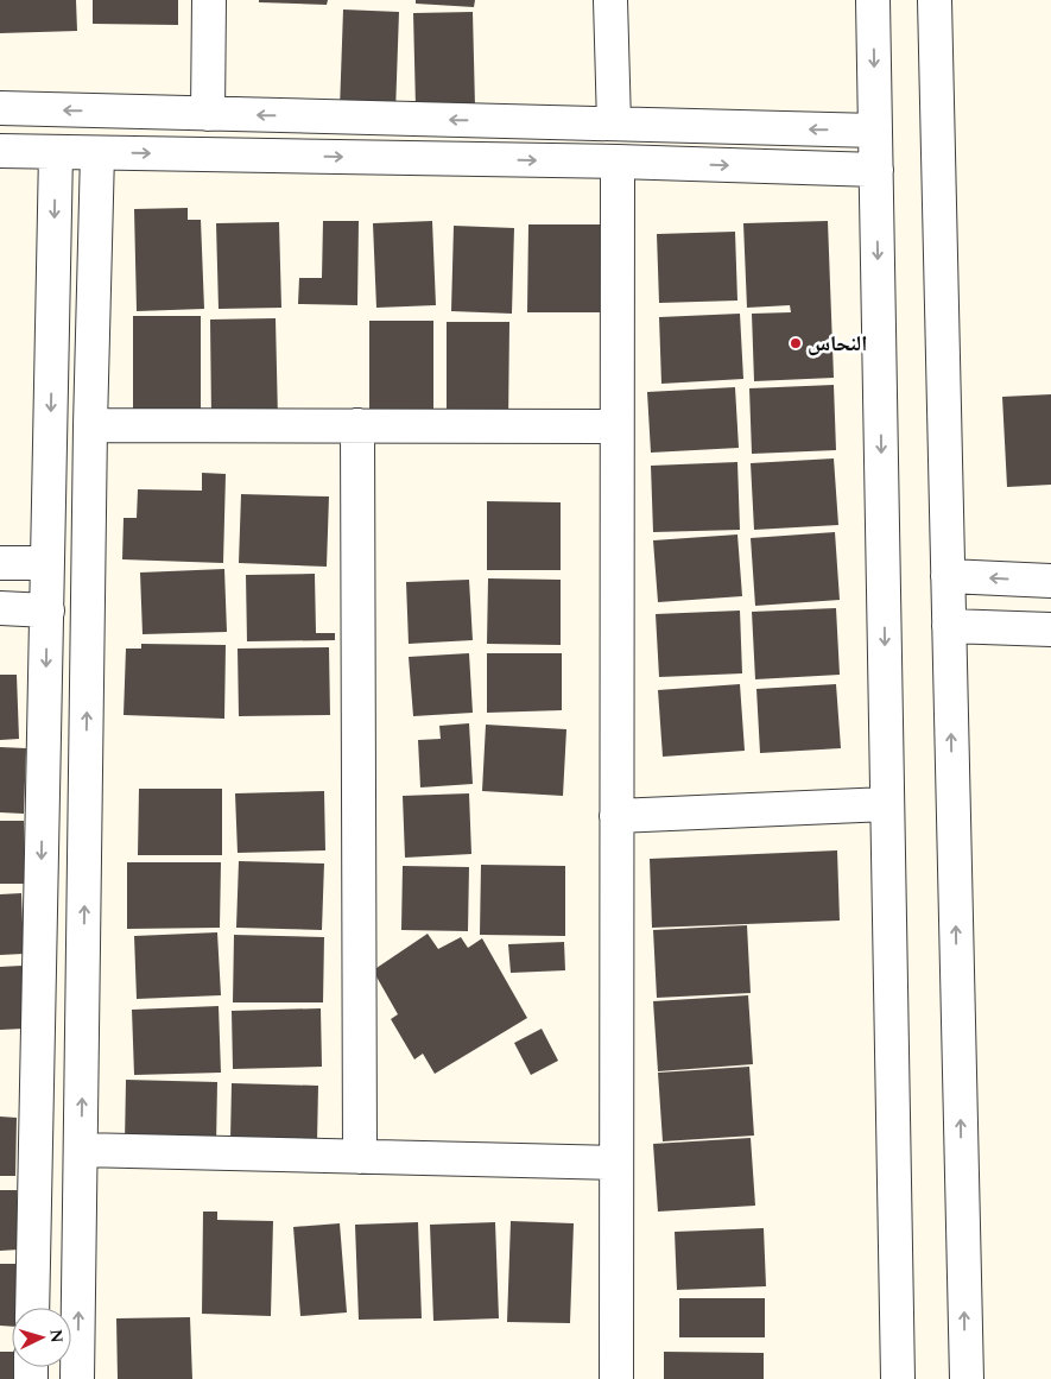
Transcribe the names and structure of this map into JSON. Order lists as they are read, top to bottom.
{
  "places": ["النحاس"],
  "north": "right"
}
